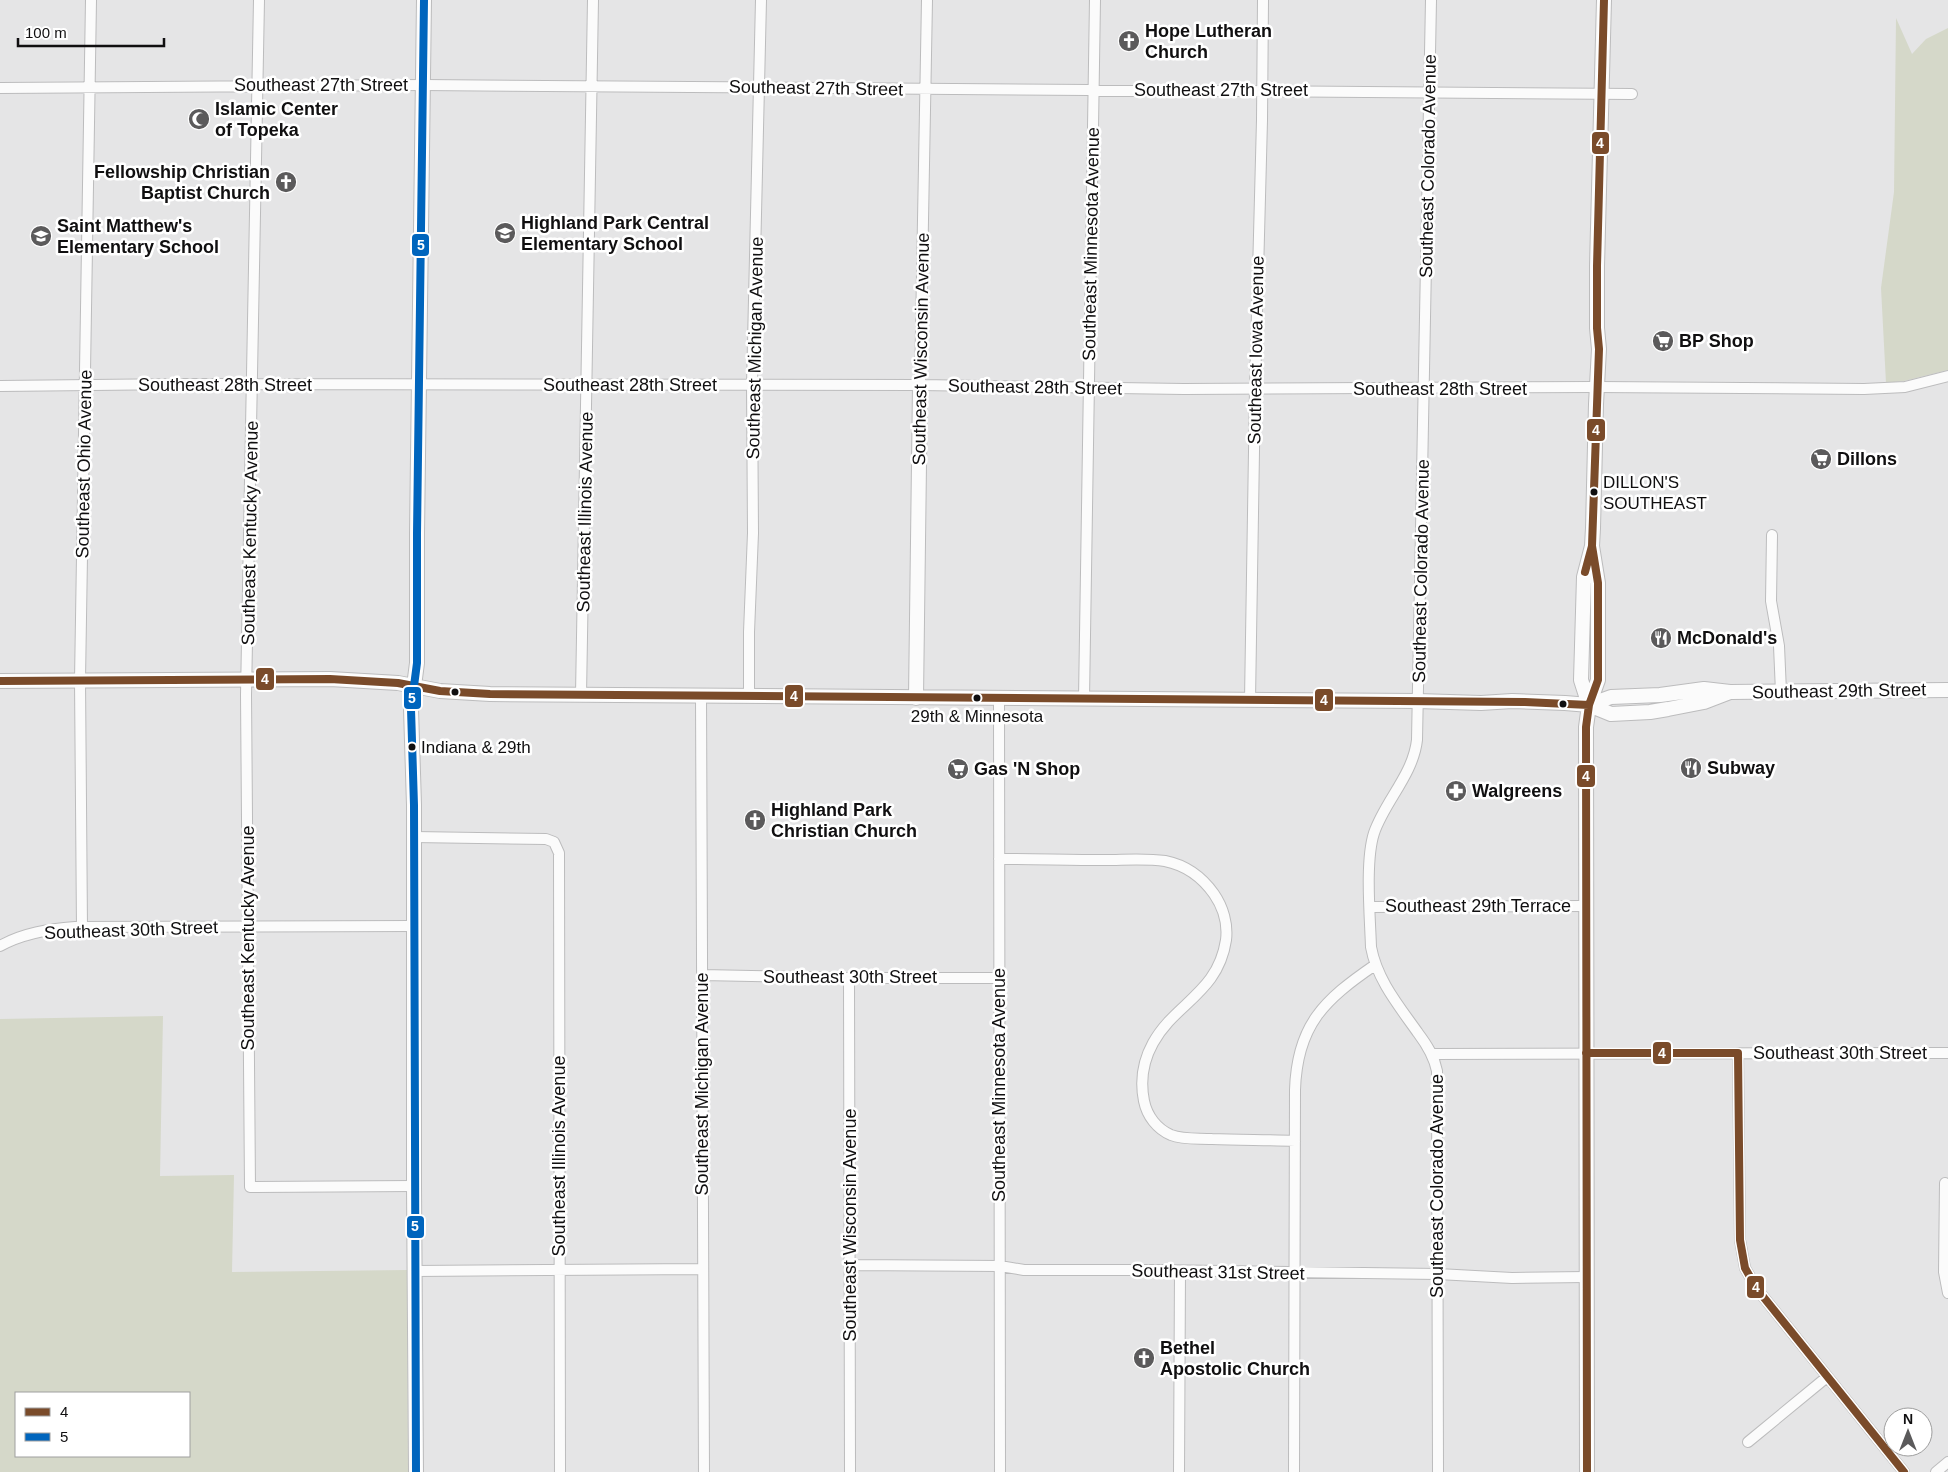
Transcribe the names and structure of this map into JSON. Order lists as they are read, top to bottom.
{
  "streets": {
    "main road": ["Southeast Wisconsin Avenue", "Southeast 29th Street"],
    "street": [
      "Southeast 27th Street",
      "Southeast Colorado Avenue",
      "Southeast Minnesota Avenue",
      "Southeast Michigan Avenue",
      "Southeast Iowa Avenue",
      "Southeast 28th Street",
      "Southeast Ohio Avenue",
      "Southeast Illinois Avenue",
      "Southeast Kentucky Avenue",
      "Southeast 29th Terrace",
      "Southeast 30th Street",
      "Southeast 31st Street"
    ]
  },
  "crossings": [
    ["Southeast 27th Street", "Southeast Colorado Avenue"],
    ["Southeast 27th Street", "Southeast Minnesota Avenue"],
    ["Southeast 27th Street", "Southeast Michigan Avenue"],
    ["Southeast 27th Street", "Southeast Wisconsin Avenue"],
    ["Southeast 27th Street", "Southeast Iowa Avenue"],
    ["Southeast 27th Street", "Southeast Ohio Avenue"],
    ["Southeast 27th Street", "Southeast Illinois Avenue"],
    ["Southeast 27th Street", "Southeast Kentucky Avenue"],
    ["Southeast Colorado Avenue", "Southeast 28th Street"],
    ["Southeast Colorado Avenue", "Southeast 29th Street"],
    ["Southeast Colorado Avenue", "Southeast 29th Terrace"],
    ["Southeast Colorado Avenue", "Southeast 30th Street"],
    ["Southeast Colorado Avenue", "Southeast 31st Street"],
    ["Southeast Minnesota Avenue", "Southeast 28th Street"],
    ["Southeast Minnesota Avenue", "Southeast 29th Street"],
    ["Southeast Minnesota Avenue", "Southeast 30th Street"],
    ["Southeast Minnesota Avenue", "Southeast 31st Street"],
    ["Southeast Michigan Avenue", "Southeast 28th Street"],
    ["Southeast Michigan Avenue", "Southeast 29th Street"],
    ["Southeast Michigan Avenue", "Southeast 30th Street"],
    ["Southeast Wisconsin Avenue", "Southeast 28th Street"],
    ["Southeast Wisconsin Avenue", "Southeast 29th Street"],
    ["Southeast Wisconsin Avenue", "Southeast 30th Street"],
    ["Southeast Wisconsin Avenue", "Southeast 31st Street"],
    ["Southeast Iowa Avenue", "Southeast 28th Street"],
    ["Southeast Iowa Avenue", "Southeast 29th Street"],
    ["Southeast 28th Street", "Southeast Ohio Avenue"],
    ["Southeast 28th Street", "Southeast Illinois Avenue"],
    ["Southeast 28th Street", "Southeast Kentucky Avenue"],
    ["Southeast Ohio Avenue", "Southeast 29th Street"],
    ["Southeast Ohio Avenue", "Southeast 30th Street"],
    ["Southeast Illinois Avenue", "Southeast 29th Street"],
    ["Southeast Kentucky Avenue", "Southeast 29th Street"],
    ["Southeast Kentucky Avenue", "Southeast 30th Street"]
  ],
  "places": {
    "church": [
      "Hope Lutheran Church",
      "Fellowship Christian Baptist Church",
      "Highland Park Christian Church",
      "Bethel Apostolic Church"
    ],
    "mosque": ["Islamic Center of Topeka"],
    "school or university": ["Highland Park Central Elementary School", "Saint Matthew's Elementary School"],
    "supermarket": ["BP Shop", "Dillons", "Gas 'N Shop"],
    "other": ["DILLON'S SOUTHEAST", "29th & Minnesota", "Indiana & 29th"],
    "restaurant": ["McDonald's", "Subway"],
    "pharmacy": ["Walgreens"]
  },
  "lines": ["transit line 4", "transit line 5"],
  "legend": ["4", "5"],
  "scale_bar": "100 m",
  "north": "top"
}
